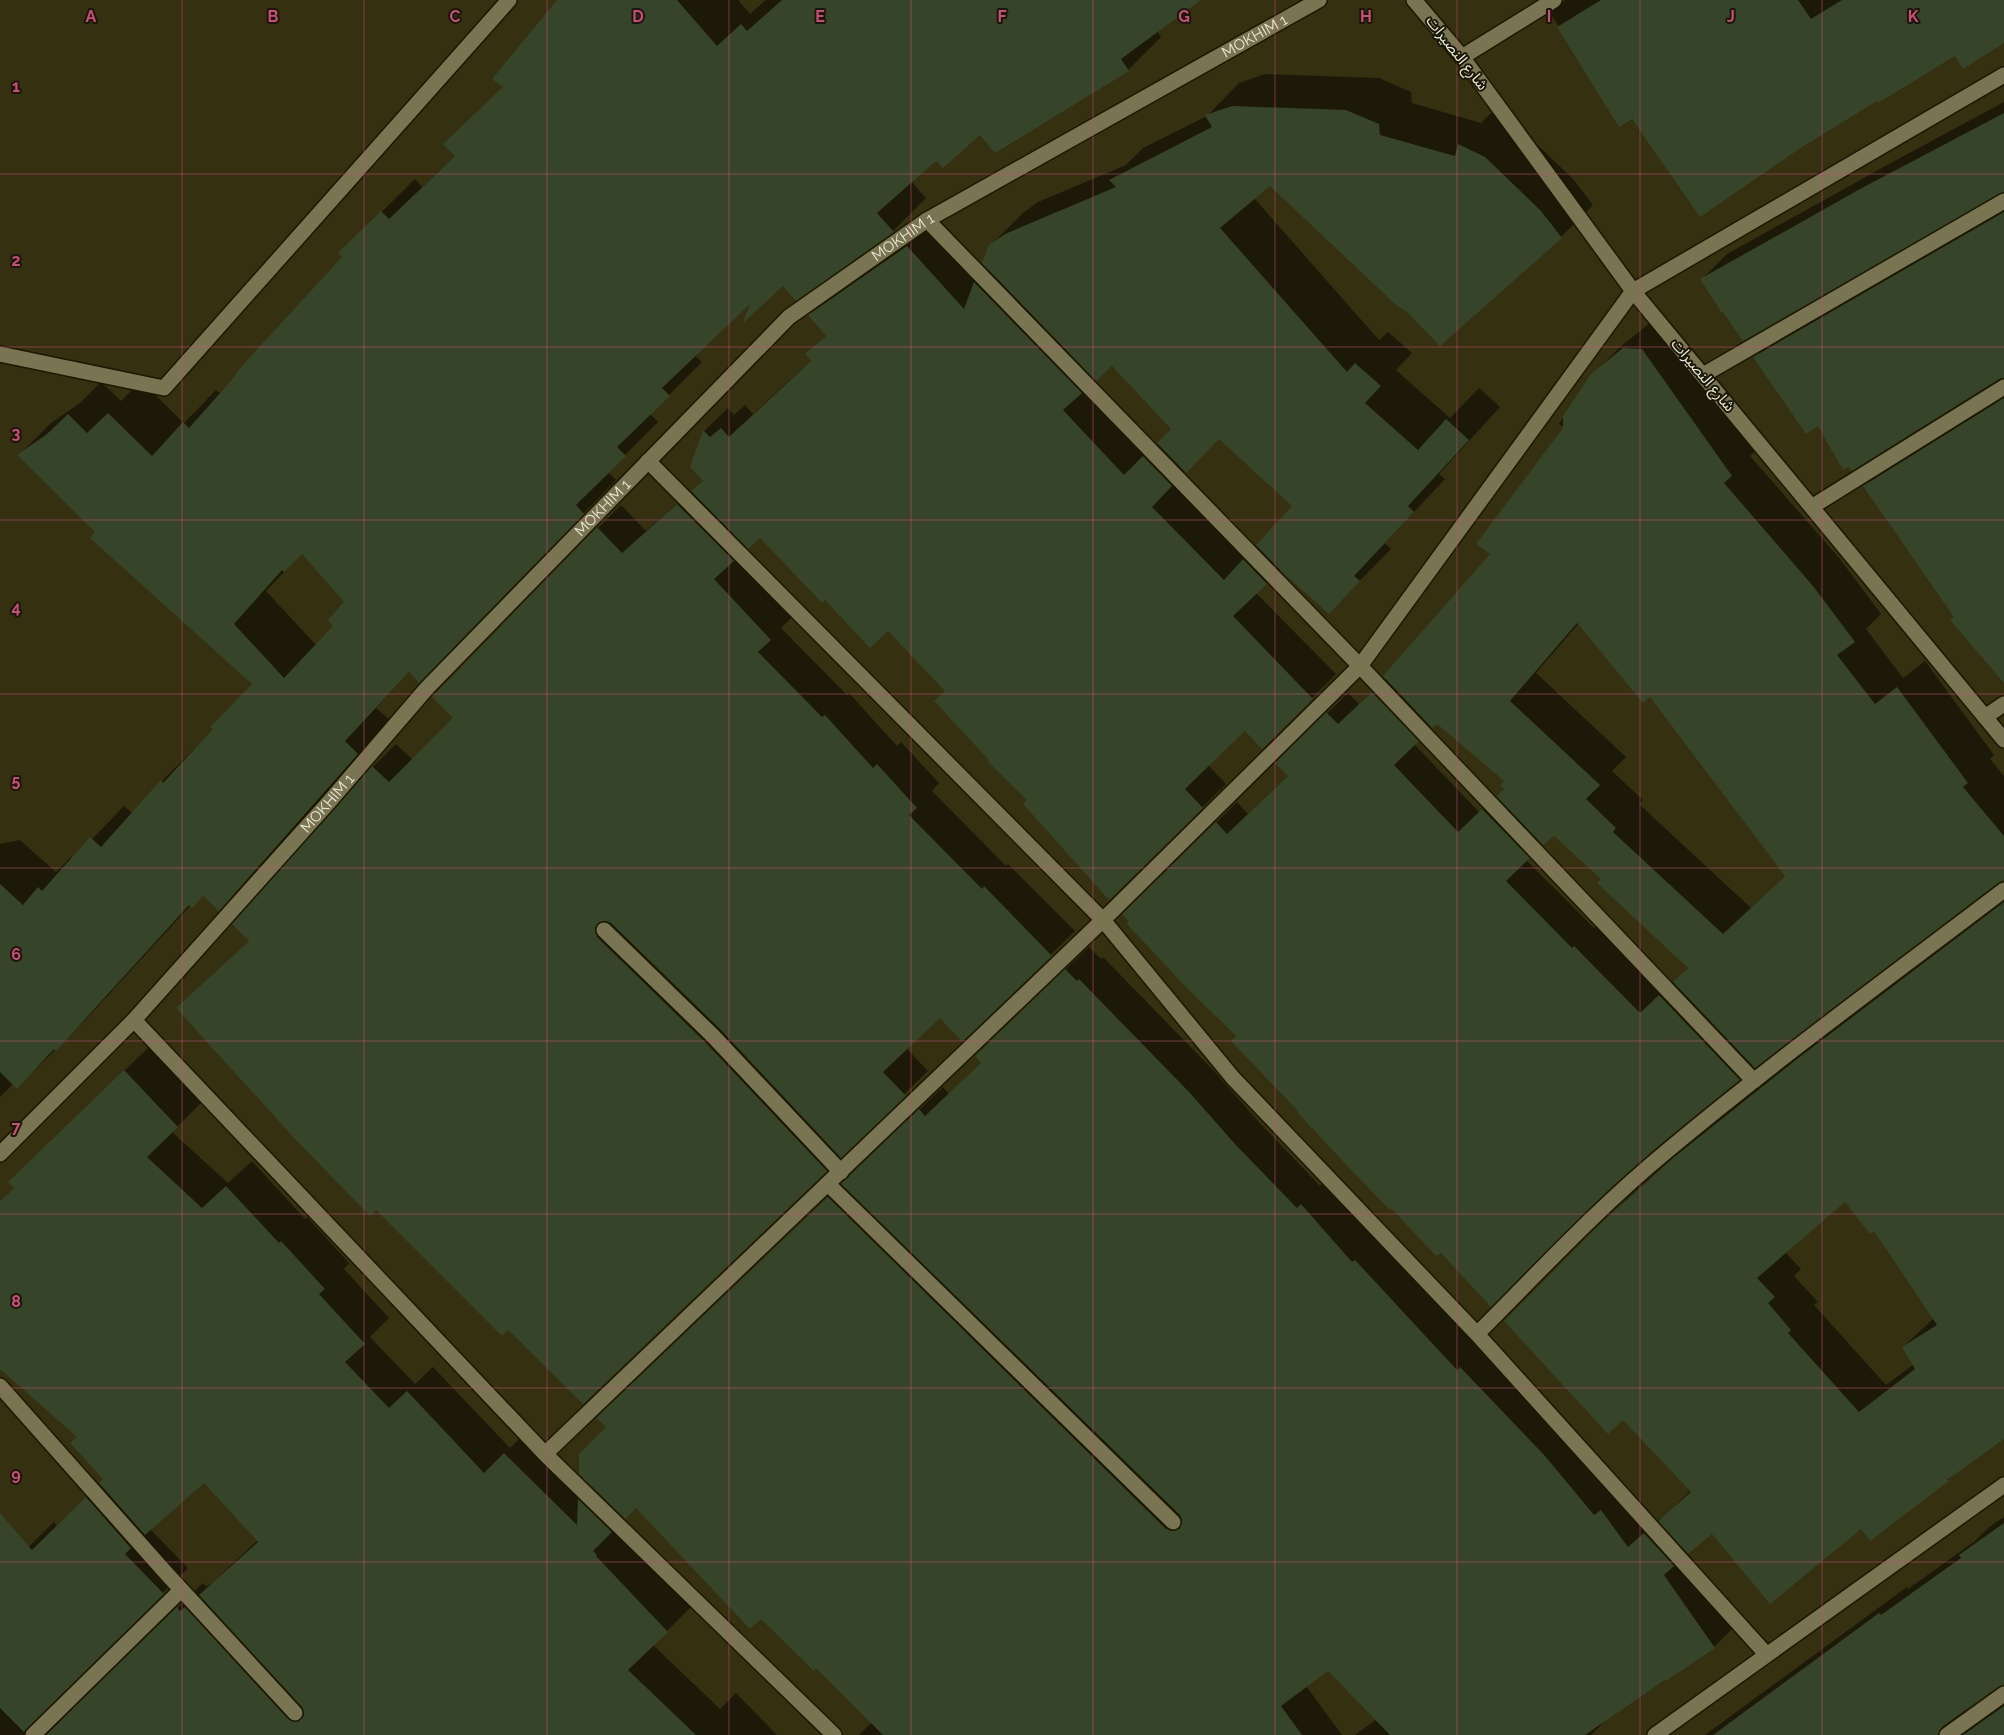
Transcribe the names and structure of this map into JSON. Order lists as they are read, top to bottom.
{
  "streets": {
    "street": ["MOKHIM 1", "شارع النصيرات"]
  },
  "grid": {
    "columns": [
      "A",
      "B",
      "C",
      "D",
      "E",
      "F",
      "G",
      "H",
      "I",
      "J",
      "K"
    ],
    "rows": [
      "1",
      "2",
      "3",
      "4",
      "5",
      "6",
      "7",
      "8",
      "9"
    ]
  }
}
